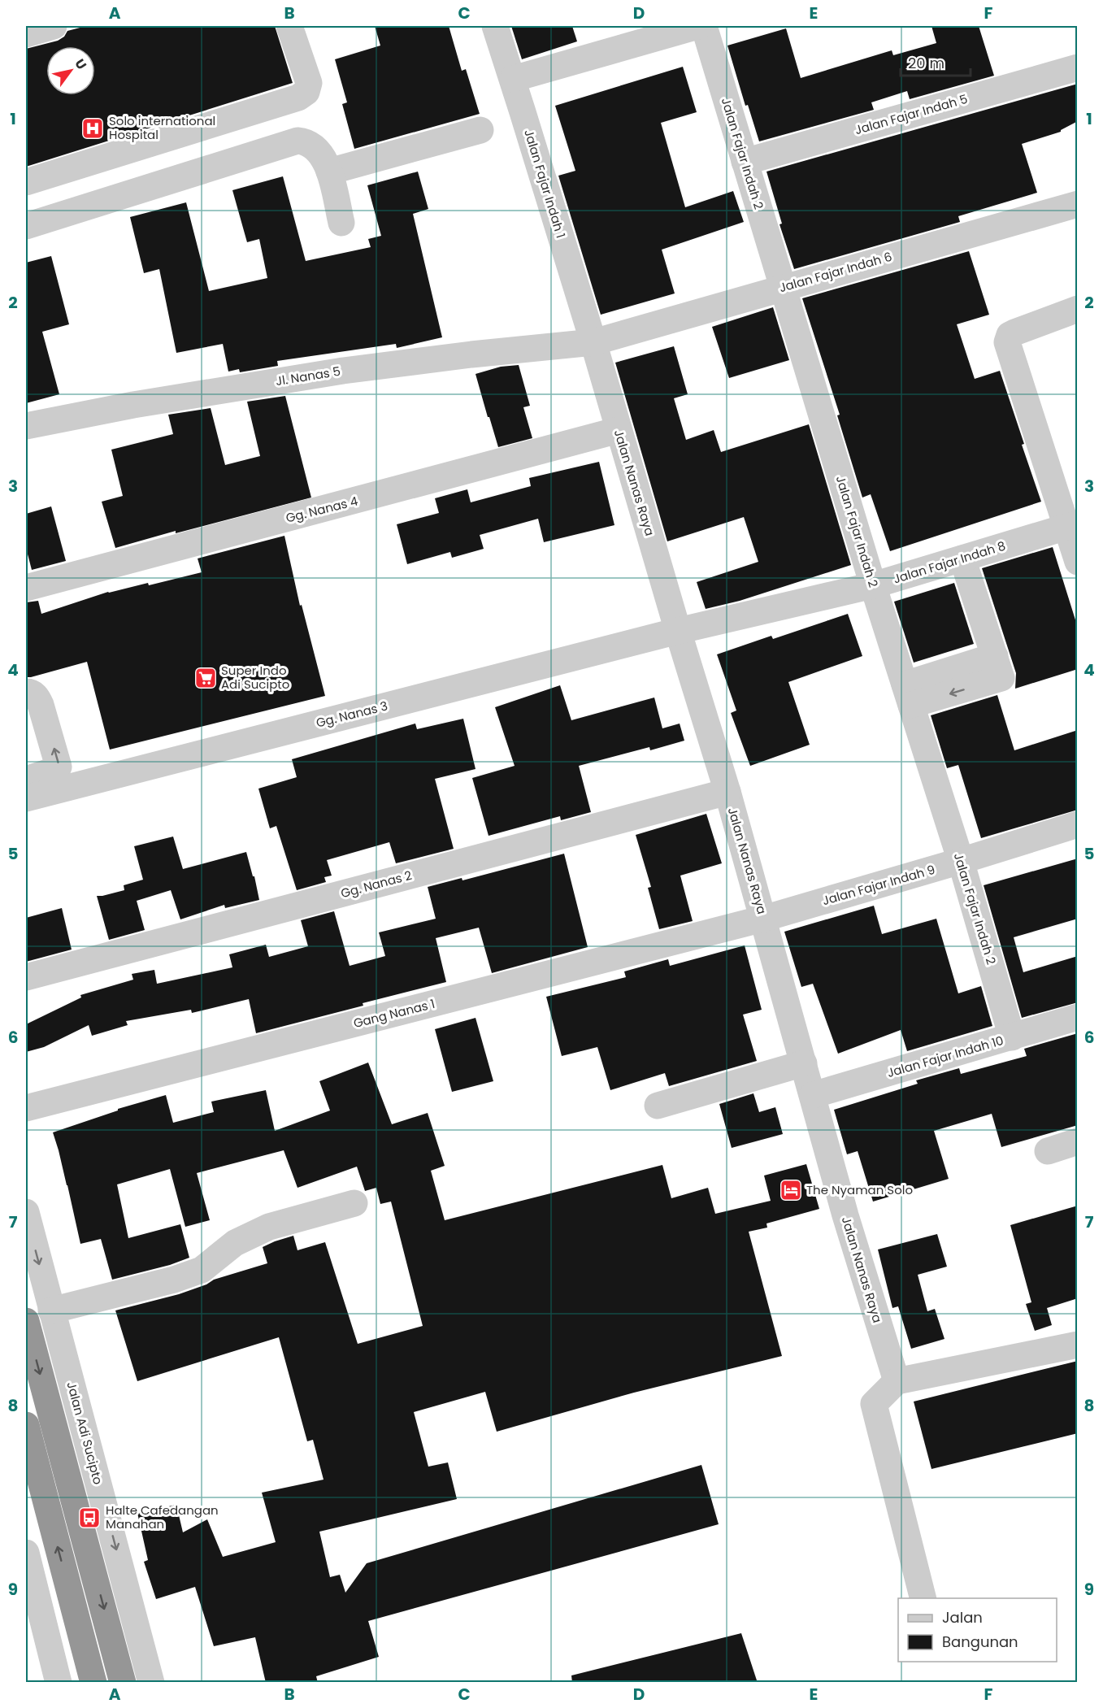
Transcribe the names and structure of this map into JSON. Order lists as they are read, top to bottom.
{
  "streets": {
    "street": [
      "Jalan Fajar Indah 5",
      "Jalan Fajar Indah 2",
      "Jalan Fajar Indah 1",
      "Jalan Fajar Indah 6",
      "Jl. Nanas 5",
      "Jalan Nanas Raya",
      "Gg. Nanas 4",
      "Jalan Fajar Indah 8",
      "Gg. Nanas 3",
      "Gg. Nanas 2",
      "Jalan Fajar Indah 9",
      "Gang Nanas 1",
      "Jalan Fajar Indah 10",
      "Jalan Adi Sucipto"
    ]
  },
  "crossings": [
    ["Jalan Fajar Indah 5", "Jalan Fajar Indah 2"],
    ["Jalan Fajar Indah 2", "Jalan Fajar Indah 6"],
    ["Jalan Fajar Indah 2", "Jalan Fajar Indah 8"],
    ["Jalan Fajar Indah 2", "Jalan Fajar Indah 9"],
    ["Jalan Fajar Indah 2", "Jalan Fajar Indah 10"],
    ["Jalan Fajar Indah 1", "Jalan Fajar Indah 6"],
    ["Jalan Fajar Indah 1", "Jl. Nanas 5"],
    ["Jalan Fajar Indah 1", "Jalan Nanas Raya"],
    ["Jalan Fajar Indah 6", "Jl. Nanas 5"],
    ["Jalan Fajar Indah 6", "Jalan Nanas Raya"],
    ["Jl. Nanas 5", "Jalan Nanas Raya"],
    ["Jalan Nanas Raya", "Gg. Nanas 4"],
    ["Jalan Nanas Raya", "Jalan Fajar Indah 8"],
    ["Jalan Nanas Raya", "Gg. Nanas 3"],
    ["Jalan Nanas Raya", "Gg. Nanas 2"],
    ["Jalan Nanas Raya", "Jalan Fajar Indah 9"],
    ["Jalan Nanas Raya", "Gang Nanas 1"],
    ["Jalan Nanas Raya", "Jalan Fajar Indah 10"],
    ["Jalan Fajar Indah 8", "Gg. Nanas 3"],
    ["Jalan Fajar Indah 9", "Gang Nanas 1"]
  ],
  "one_way": ["Jalan Adi Sucipto"],
  "places": {
    "hospital": ["Solo international Hospital"],
    "supermarket": ["Super Indo Adi Sucipto"],
    "hotel": ["The Nyaman Solo"],
    "bus stop": ["Halte Cafedangan Manahan"]
  },
  "legend": ["Jalan", "Bangunan"],
  "scale_bar": "20 m",
  "north": "top right",
  "grid": {
    "columns": [
      "A",
      "B",
      "C",
      "D",
      "E",
      "F"
    ],
    "rows": [
      "1",
      "2",
      "3",
      "4",
      "5",
      "6",
      "7",
      "8",
      "9"
    ]
  }
}
